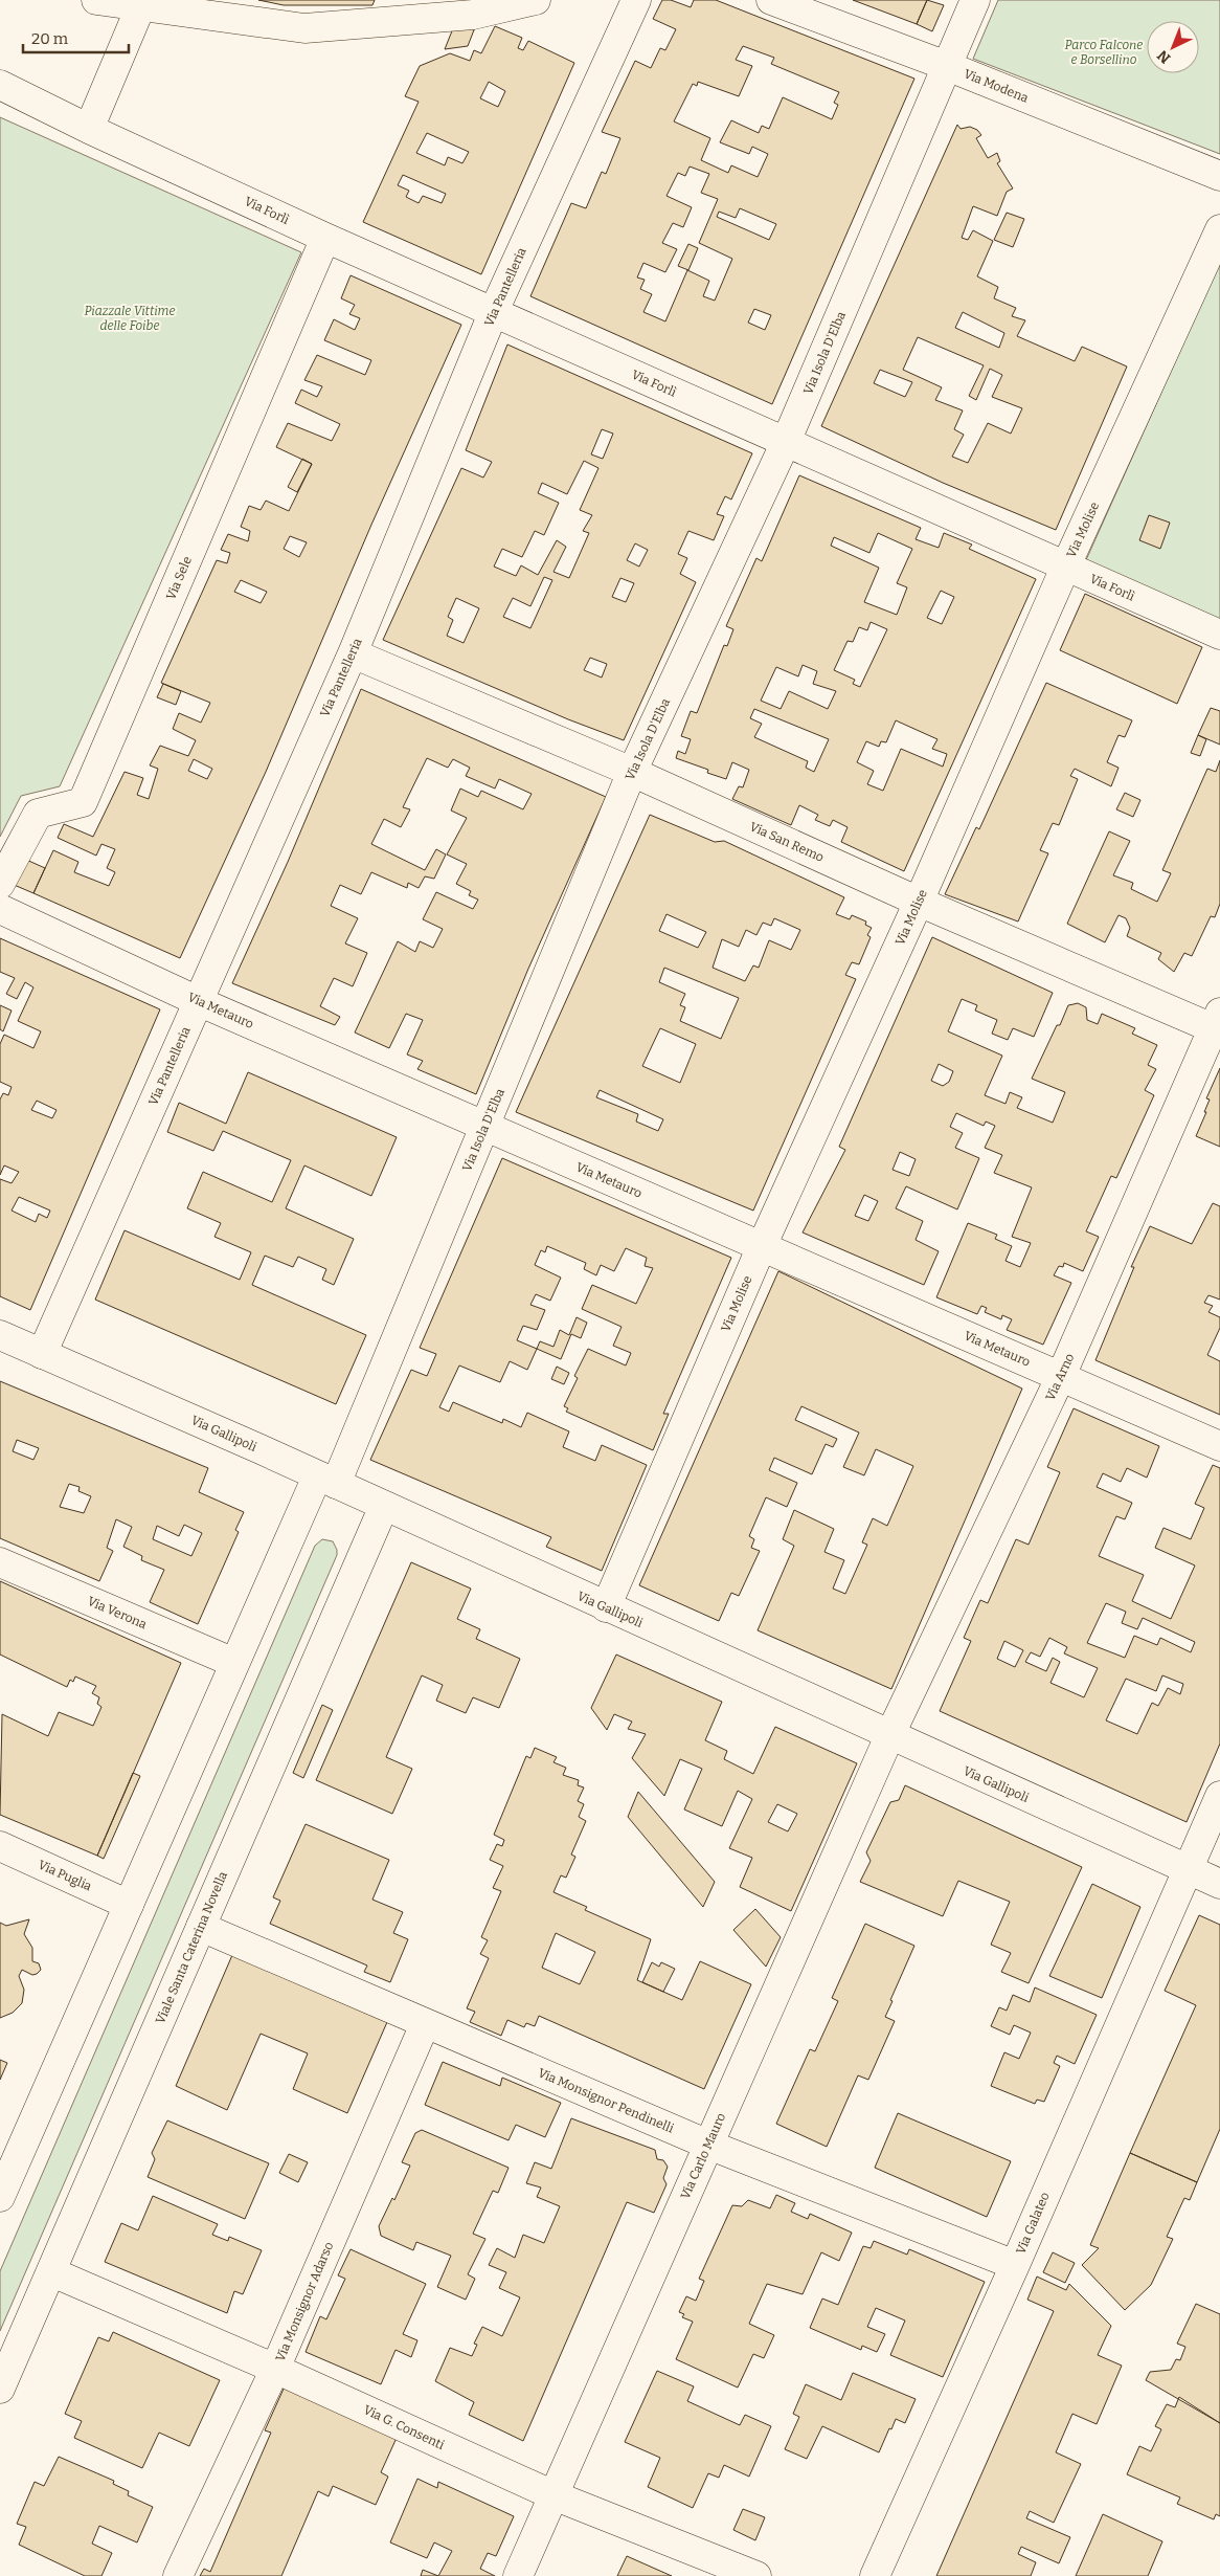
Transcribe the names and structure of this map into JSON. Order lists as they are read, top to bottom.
{
  "streets": {
    "street": [
      "Via Modena",
      "Via Forlì",
      "Via Pantelleria",
      "Via Isola D'Elba",
      "Via Molise",
      "Via Sele",
      "Via San Remo",
      "Via Metauro",
      "Via Arno",
      "Via Gallipoli",
      "Via Verona",
      "Via Puglia",
      "Viale Santa Caterina Novella",
      "Via Monsignor Pendinelli",
      "Via Carlo Mauro",
      "Via Galateo",
      "Via Monsignor Adarso",
      "Via G. Consenti"
    ]
  },
  "crossings": [
    ["Via Modena", "Via Isola D'Elba"],
    ["Via Forlì", "Via Pantelleria"],
    ["Via Forlì", "Via Isola D'Elba"],
    ["Via Forlì", "Via Molise"],
    ["Via Forlì", "Via Sele"],
    ["Via Pantelleria", "Via San Remo"],
    ["Via Pantelleria", "Via Metauro"],
    ["Via Pantelleria", "Via Gallipoli"],
    ["Via Isola D'Elba", "Via San Remo"],
    ["Via Isola D'Elba", "Via Metauro"],
    ["Via Isola D'Elba", "Via Gallipoli"],
    ["Via Molise", "Via San Remo"],
    ["Via Molise", "Via Metauro"],
    ["Via Molise", "Via Gallipoli"],
    ["Via San Remo", "Via Arno"],
    ["Via Metauro", "Via Arno"],
    ["Via Arno", "Via Gallipoli"],
    ["Via Arno", "Via Carlo Mauro"],
    ["Via Gallipoli", "Viale Santa Caterina Novella"],
    ["Via Gallipoli", "Via Carlo Mauro"],
    ["Via Gallipoli", "Via Galateo"],
    ["Viale Santa Caterina Novella", "Via Monsignor Pendinelli"],
    ["Viale Santa Caterina Novella", "Via G. Consenti"],
    ["Via Monsignor Pendinelli", "Via Carlo Mauro"],
    ["Via Monsignor Pendinelli", "Via Galateo"],
    ["Via Monsignor Pendinelli", "Via Monsignor Adarso"],
    ["Via Carlo Mauro", "Via G. Consenti"],
    ["Via Monsignor Adarso", "Via G. Consenti"]
  ],
  "parks": ["Parco Falcone e Borsellino", "Piazzale Vittime delle Foibe"],
  "scale_bar": "20 m",
  "north": "bottom left"
}
